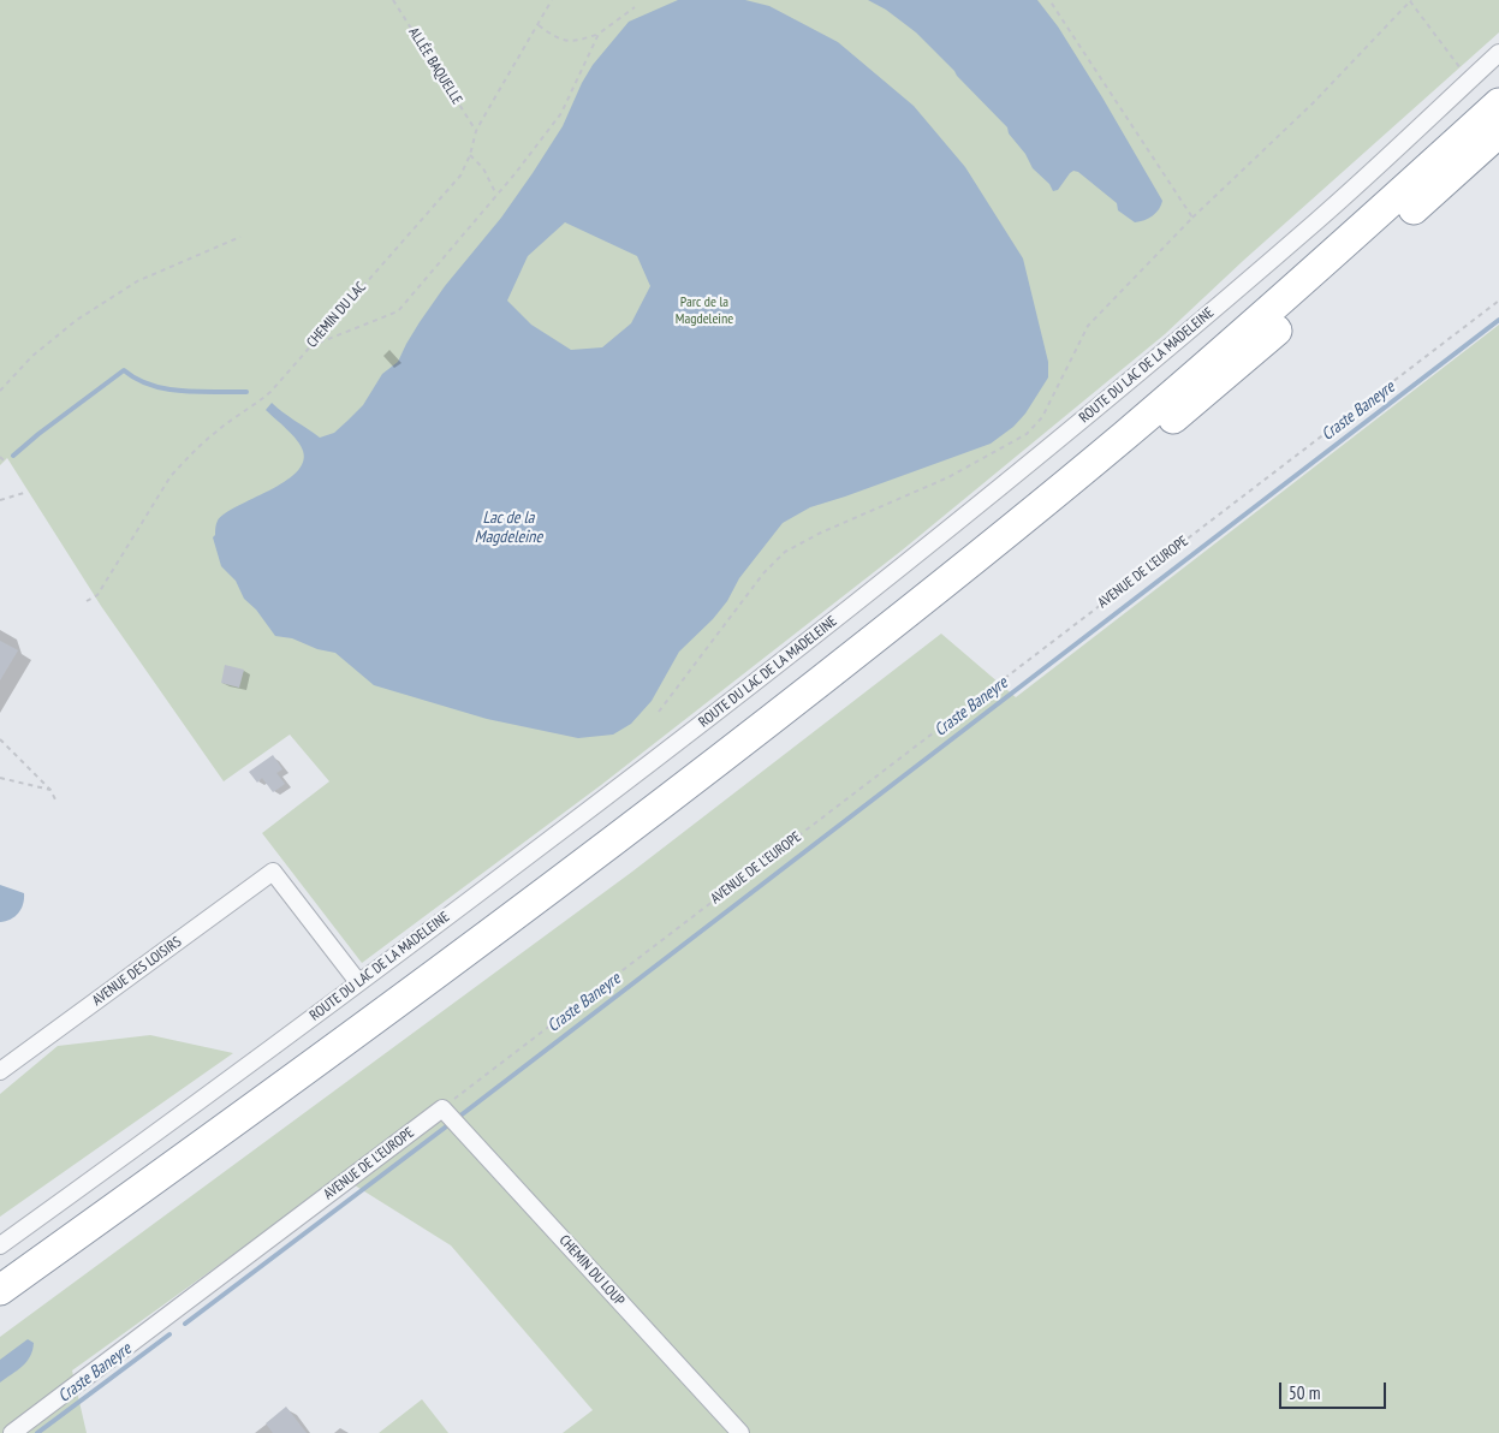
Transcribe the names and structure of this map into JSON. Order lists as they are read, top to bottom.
{
  "streets": {
    "street": [
      "ROUTE DU LAC DE LA MADELEINE",
      "AVENUE DE L'EUROPE",
      "AVENUE DES LOISIRS",
      "CHEMIN DU LOUP"
    ],
    "path": ["ALLÉE BAQUELLE", "CHEMIN DU LAC"]
  },
  "crossings": [
    ["ALLÉE BAQUELLE", "CHEMIN DU LAC"],
    ["ROUTE DU LAC DE LA MADELEINE", "AVENUE DES LOISIRS"],
    ["AVENUE DE L'EUROPE", "CHEMIN DU LOUP"]
  ],
  "water": ["Craste Baneyre", "Lac de la Magdeleine"],
  "parks": ["Parc de la Magdeleine"],
  "scale_bar": "50 m"
}
